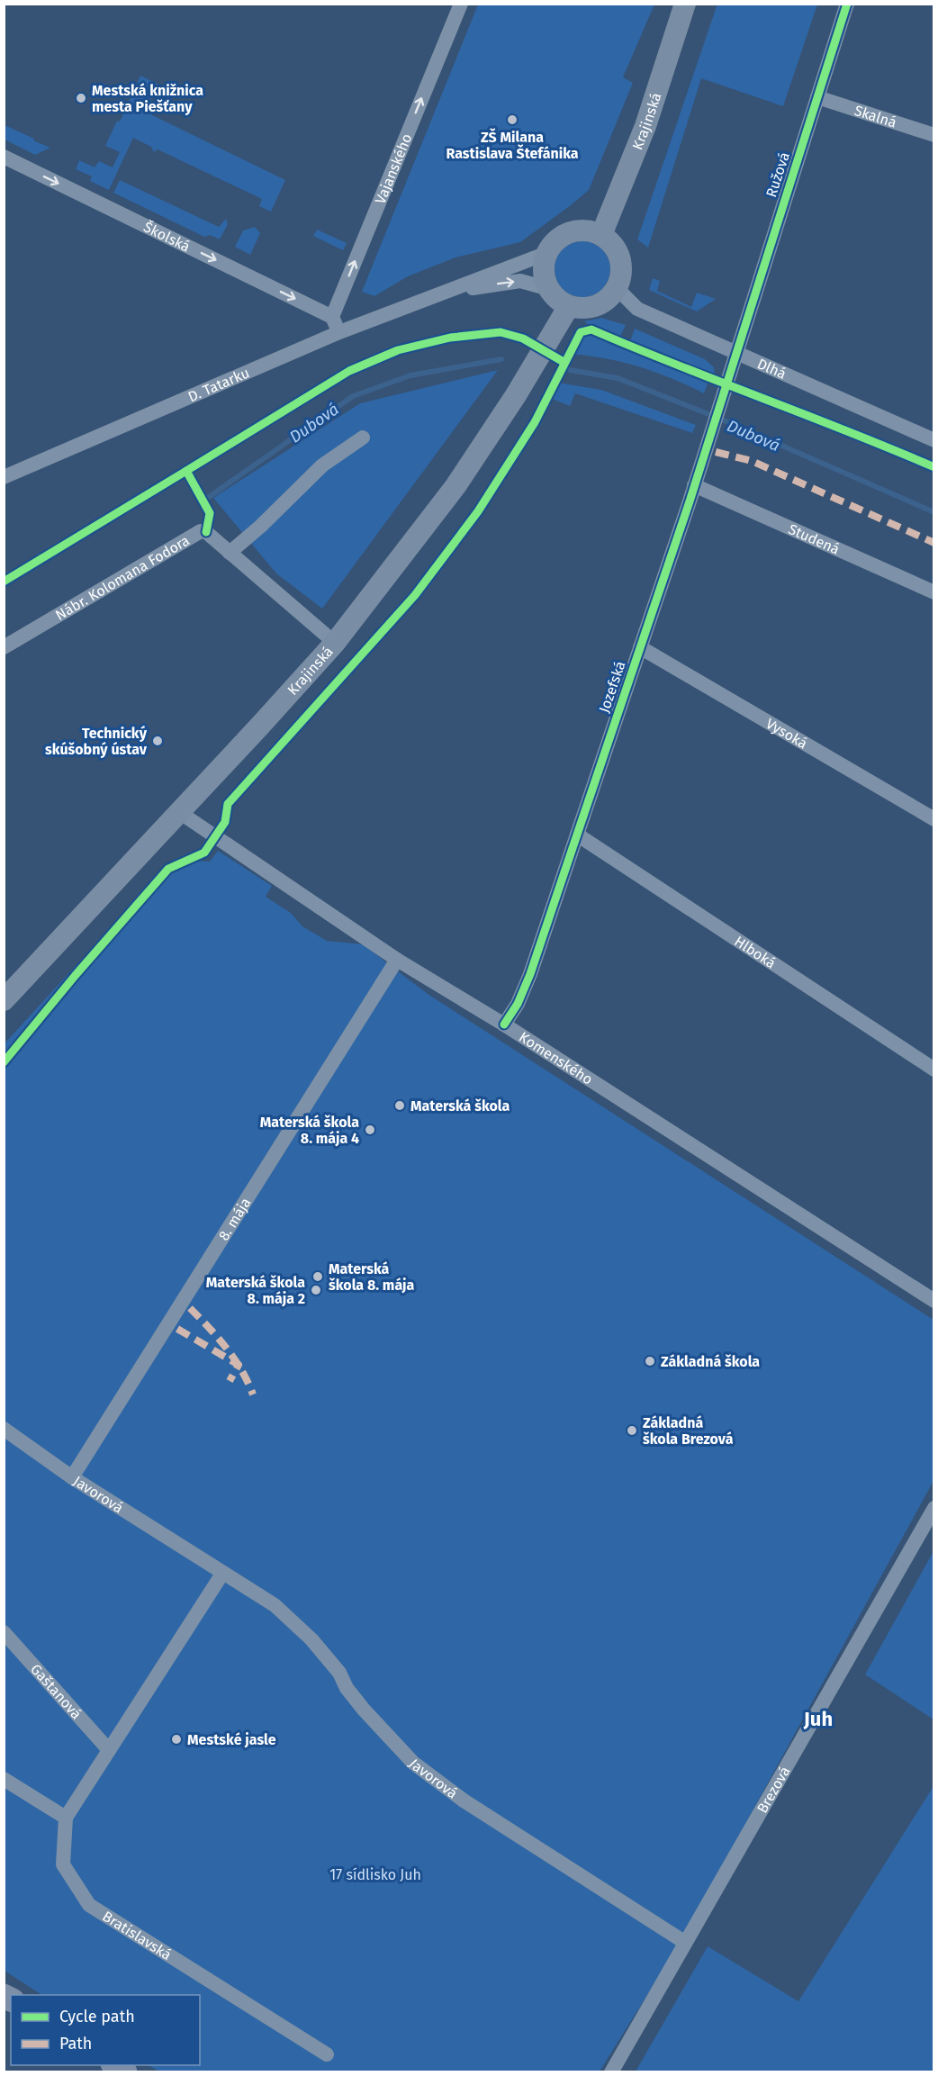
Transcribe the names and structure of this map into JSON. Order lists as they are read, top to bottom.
{
  "streets": {
    "main road": ["Krajinská"],
    "street": [
      "Skalná",
      "Vajanského",
      "Ružová",
      "Školská",
      "Dlhá",
      "D. Tatarku",
      "Studená",
      "Nábr. Kolomana Fodora",
      "Jozefská",
      "Vysoká",
      "Hlboká",
      "Komenského",
      "8. mája",
      "Javorová",
      "Gaštanová",
      "Brezová",
      "Bratislavská"
    ]
  },
  "crossings": [
    ["Skalná", "Ružová"],
    ["Krajinská", "Dlhá"],
    ["Krajinská", "D. Tatarku"],
    ["Krajinská", "Nábr. Kolomana Fodora"],
    ["Krajinská", "Komenského"],
    ["Vajanského", "Školská"],
    ["Ružová", "Dlhá"],
    ["Ružová", "Jozefská"],
    ["Dlhá", "D. Tatarku"],
    ["Dlhá", "Jozefská"],
    ["Studená", "Jozefská"],
    ["Jozefská", "Vysoká"],
    ["Jozefská", "Hlboká"],
    ["Jozefská", "Komenského"],
    ["Komenského", "8. mája"],
    ["8. mája", "Javorová"],
    ["Javorová", "Brezová"]
  ],
  "one_way": ["Vajanského", "Školská"],
  "districts": ["Juh"],
  "water": ["Dubová"],
  "parks": ["17 sídlisko Juh"],
  "places": [
    "Mestská knižnica mesta Piešťany",
    "ZŠ Milana Rastislava Štefánika",
    "Technický skúšobný ústav",
    "Materská škola",
    "Materská škola 8. mája 4",
    "Materská škola 8. mája",
    "Materská škola 8. mája 2",
    "Základná škola",
    "Základná škola Brezová",
    "Mestské jasle"
  ],
  "legend": ["Cycle path", "Path"]
}
